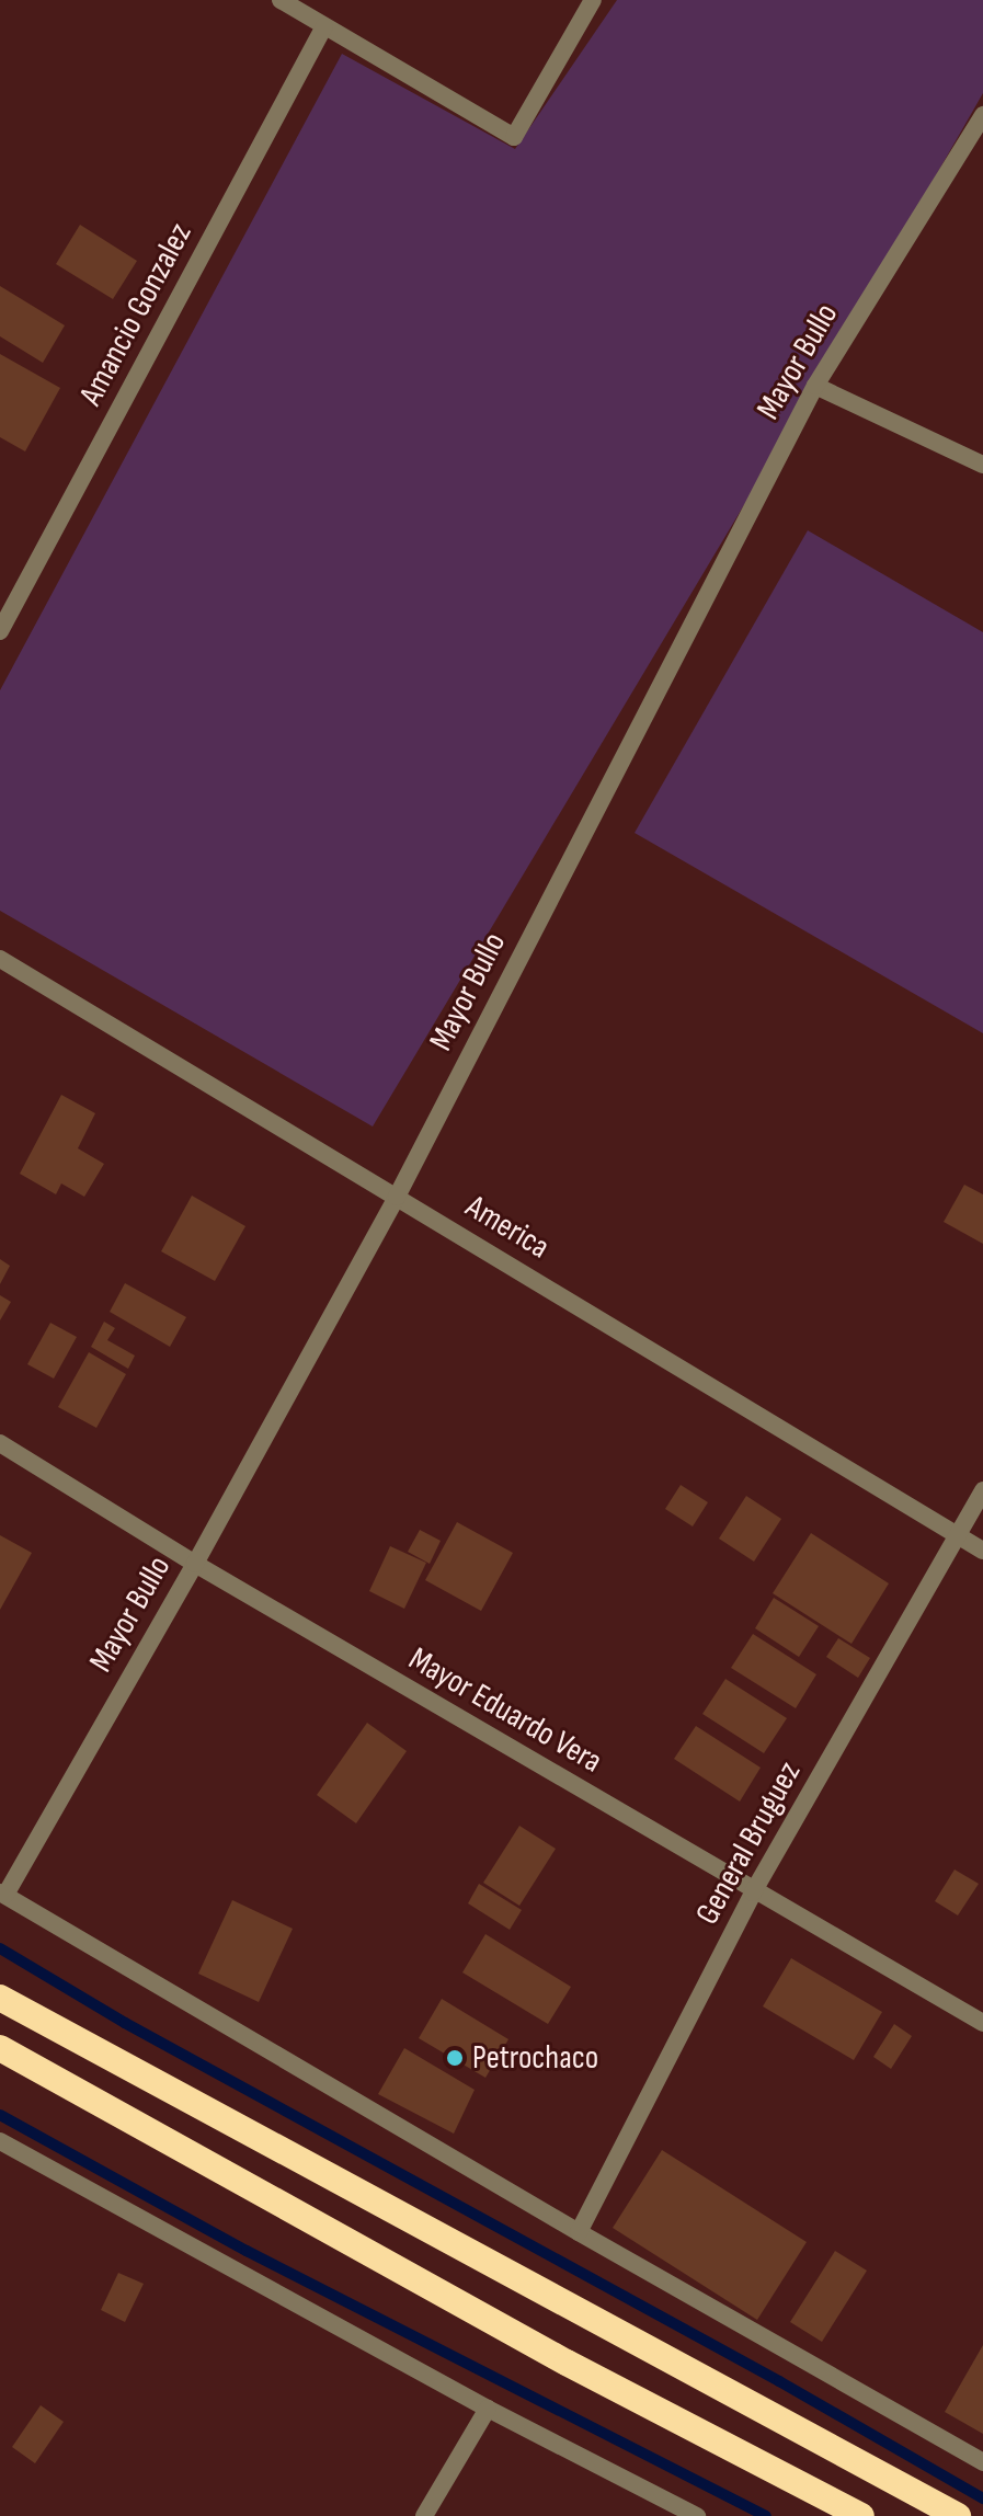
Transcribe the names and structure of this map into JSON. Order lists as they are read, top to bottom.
{
  "streets": {
    "street": [
      "Amancio Gonzalez",
      "Mayor Bullo",
      "America",
      "Mayor Eduardo Vera",
      "General Bruguez"
    ]
  },
  "crossings": [
    ["Mayor Bullo", "America"],
    ["Mayor Bullo", "Mayor Eduardo Vera"],
    ["America", "General Bruguez"],
    ["Mayor Eduardo Vera", "General Bruguez"]
  ],
  "places": ["Petrochaco"]
}
